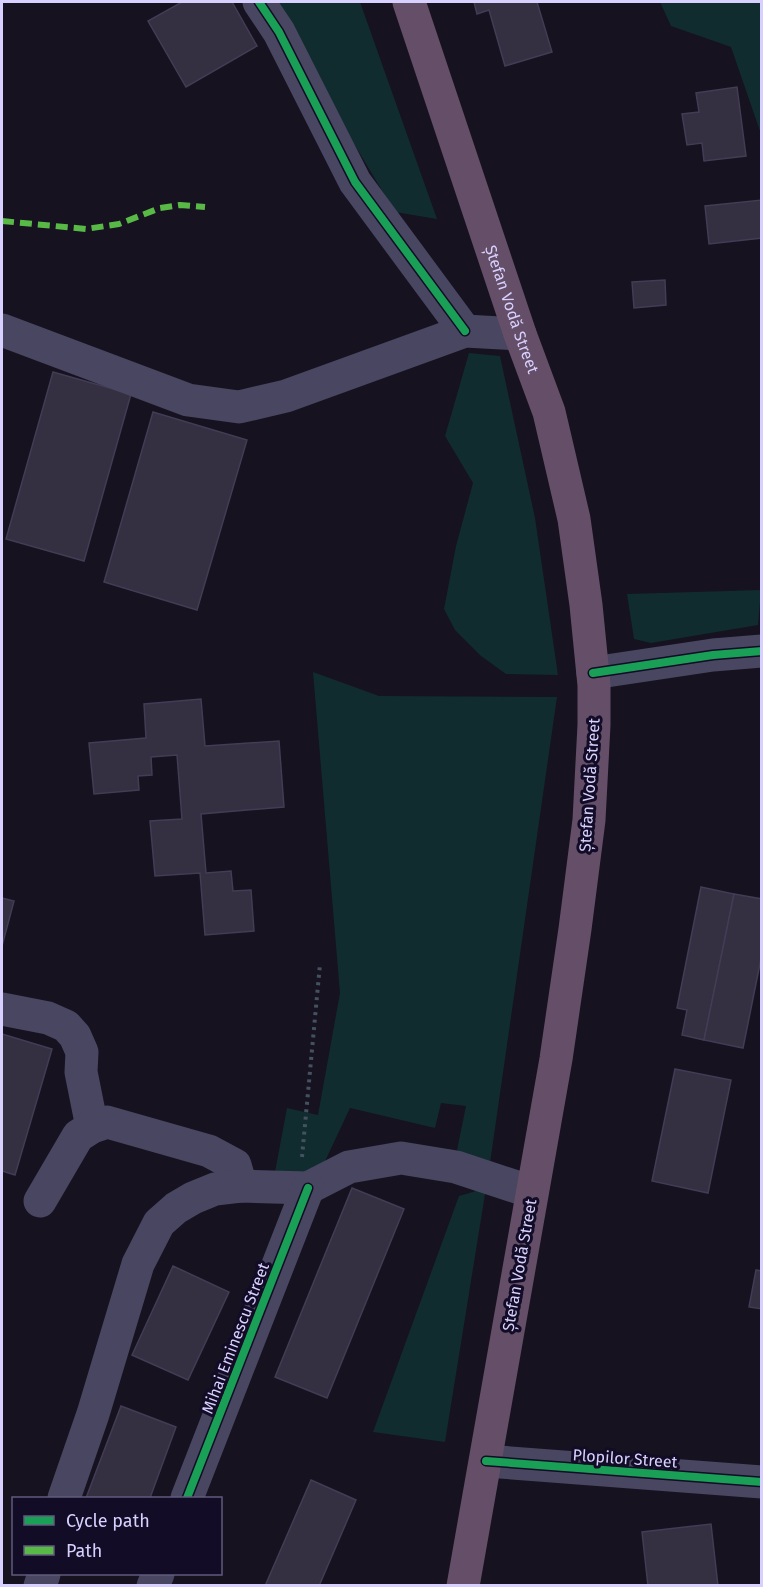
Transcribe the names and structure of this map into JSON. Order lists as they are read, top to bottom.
{
  "streets": {
    "highway": ["Ștefan Vodă Street"],
    "street": ["Mihai Eminescu Street", "Plopilor Street"]
  },
  "crossings": [
    ["Ștefan Vodă Street", "Plopilor Street"]
  ],
  "legend": ["Cycle path", "Path"]
}
